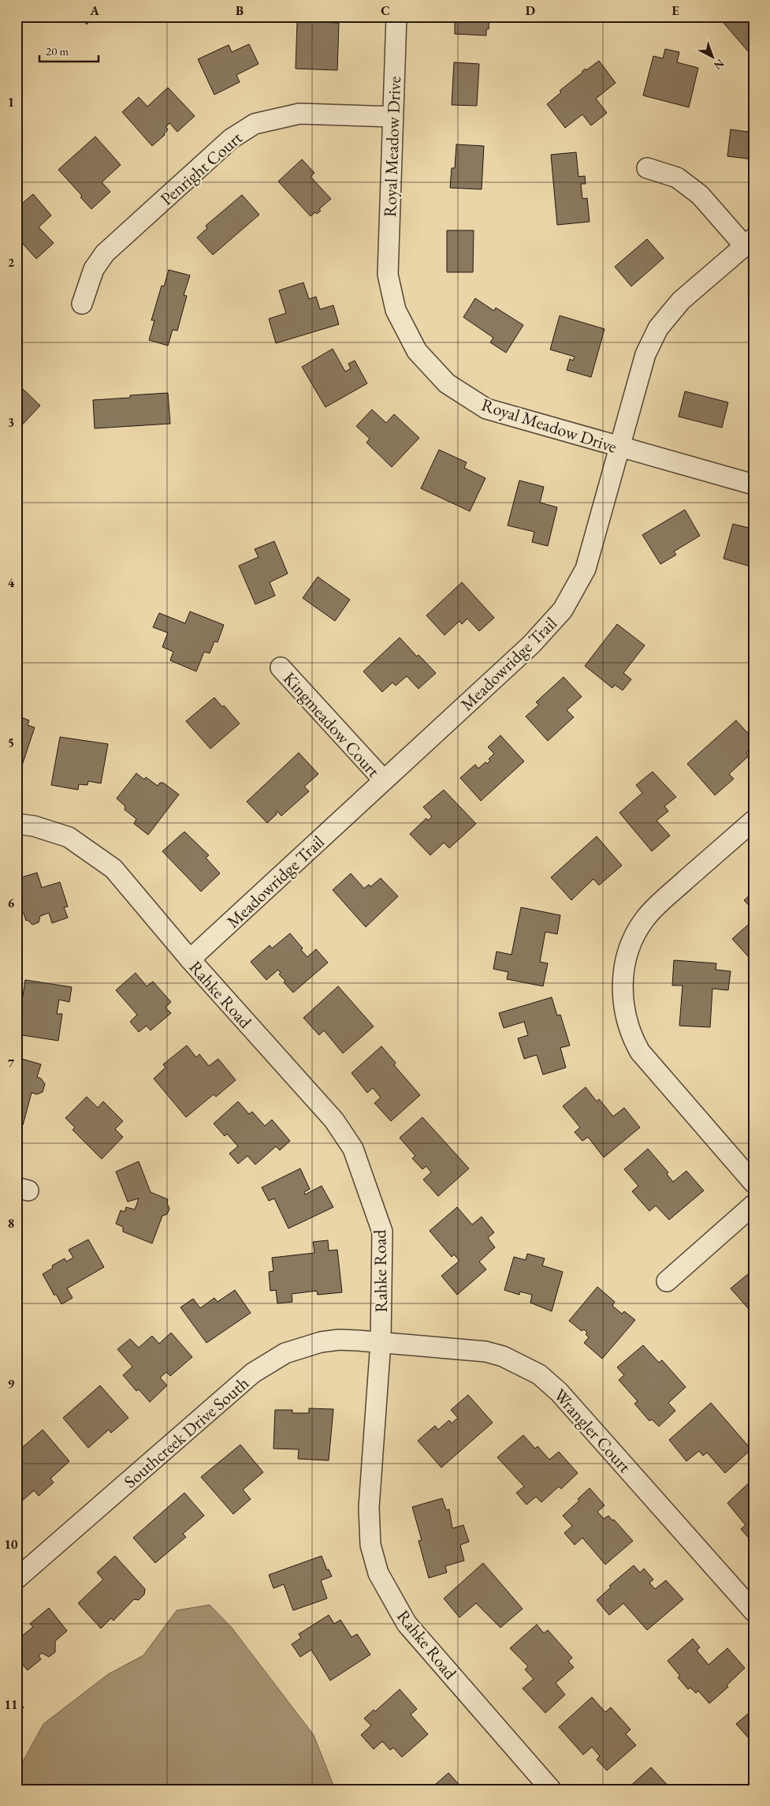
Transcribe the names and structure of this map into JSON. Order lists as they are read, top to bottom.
{
  "streets": {
    "street": [
      "Royal Meadow Drive",
      "Penright Court",
      "Meadowridge Trail",
      "Kingmeadow Court",
      "Rahke Road",
      "Wrangler Court",
      "Southcreek Drive South"
    ]
  },
  "crossings": [
    ["Royal Meadow Drive", "Penright Court"],
    ["Royal Meadow Drive", "Meadowridge Trail"],
    ["Meadowridge Trail", "Kingmeadow Court"],
    ["Meadowridge Trail", "Rahke Road"],
    ["Rahke Road", "Wrangler Court"],
    ["Rahke Road", "Southcreek Drive South"],
    ["Wrangler Court", "Southcreek Drive South"]
  ],
  "scale_bar": "20 m",
  "north": "bottom right",
  "grid": {
    "columns": [
      "A",
      "B",
      "C",
      "D",
      "E"
    ],
    "rows": [
      "1",
      "2",
      "3",
      "4",
      "5",
      "6",
      "7",
      "8",
      "9",
      "10",
      "11"
    ]
  }
}
